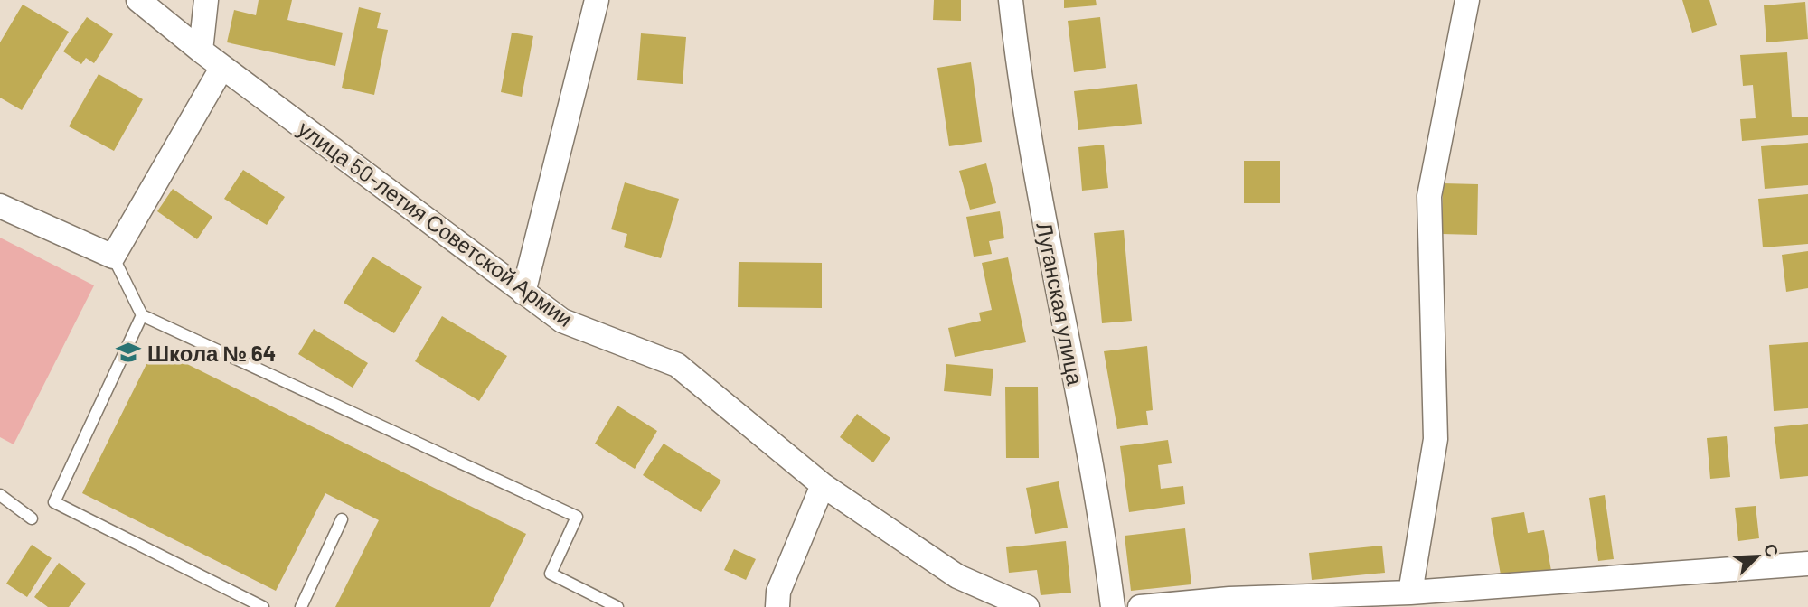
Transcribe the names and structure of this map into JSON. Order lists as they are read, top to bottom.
{
  "streets": {
    "street": ["улица 50-летия Советской Армии", "Луганская улица"]
  },
  "places": {
    "school or university": ["Школа № 64"]
  },
  "north": "top right"
}
